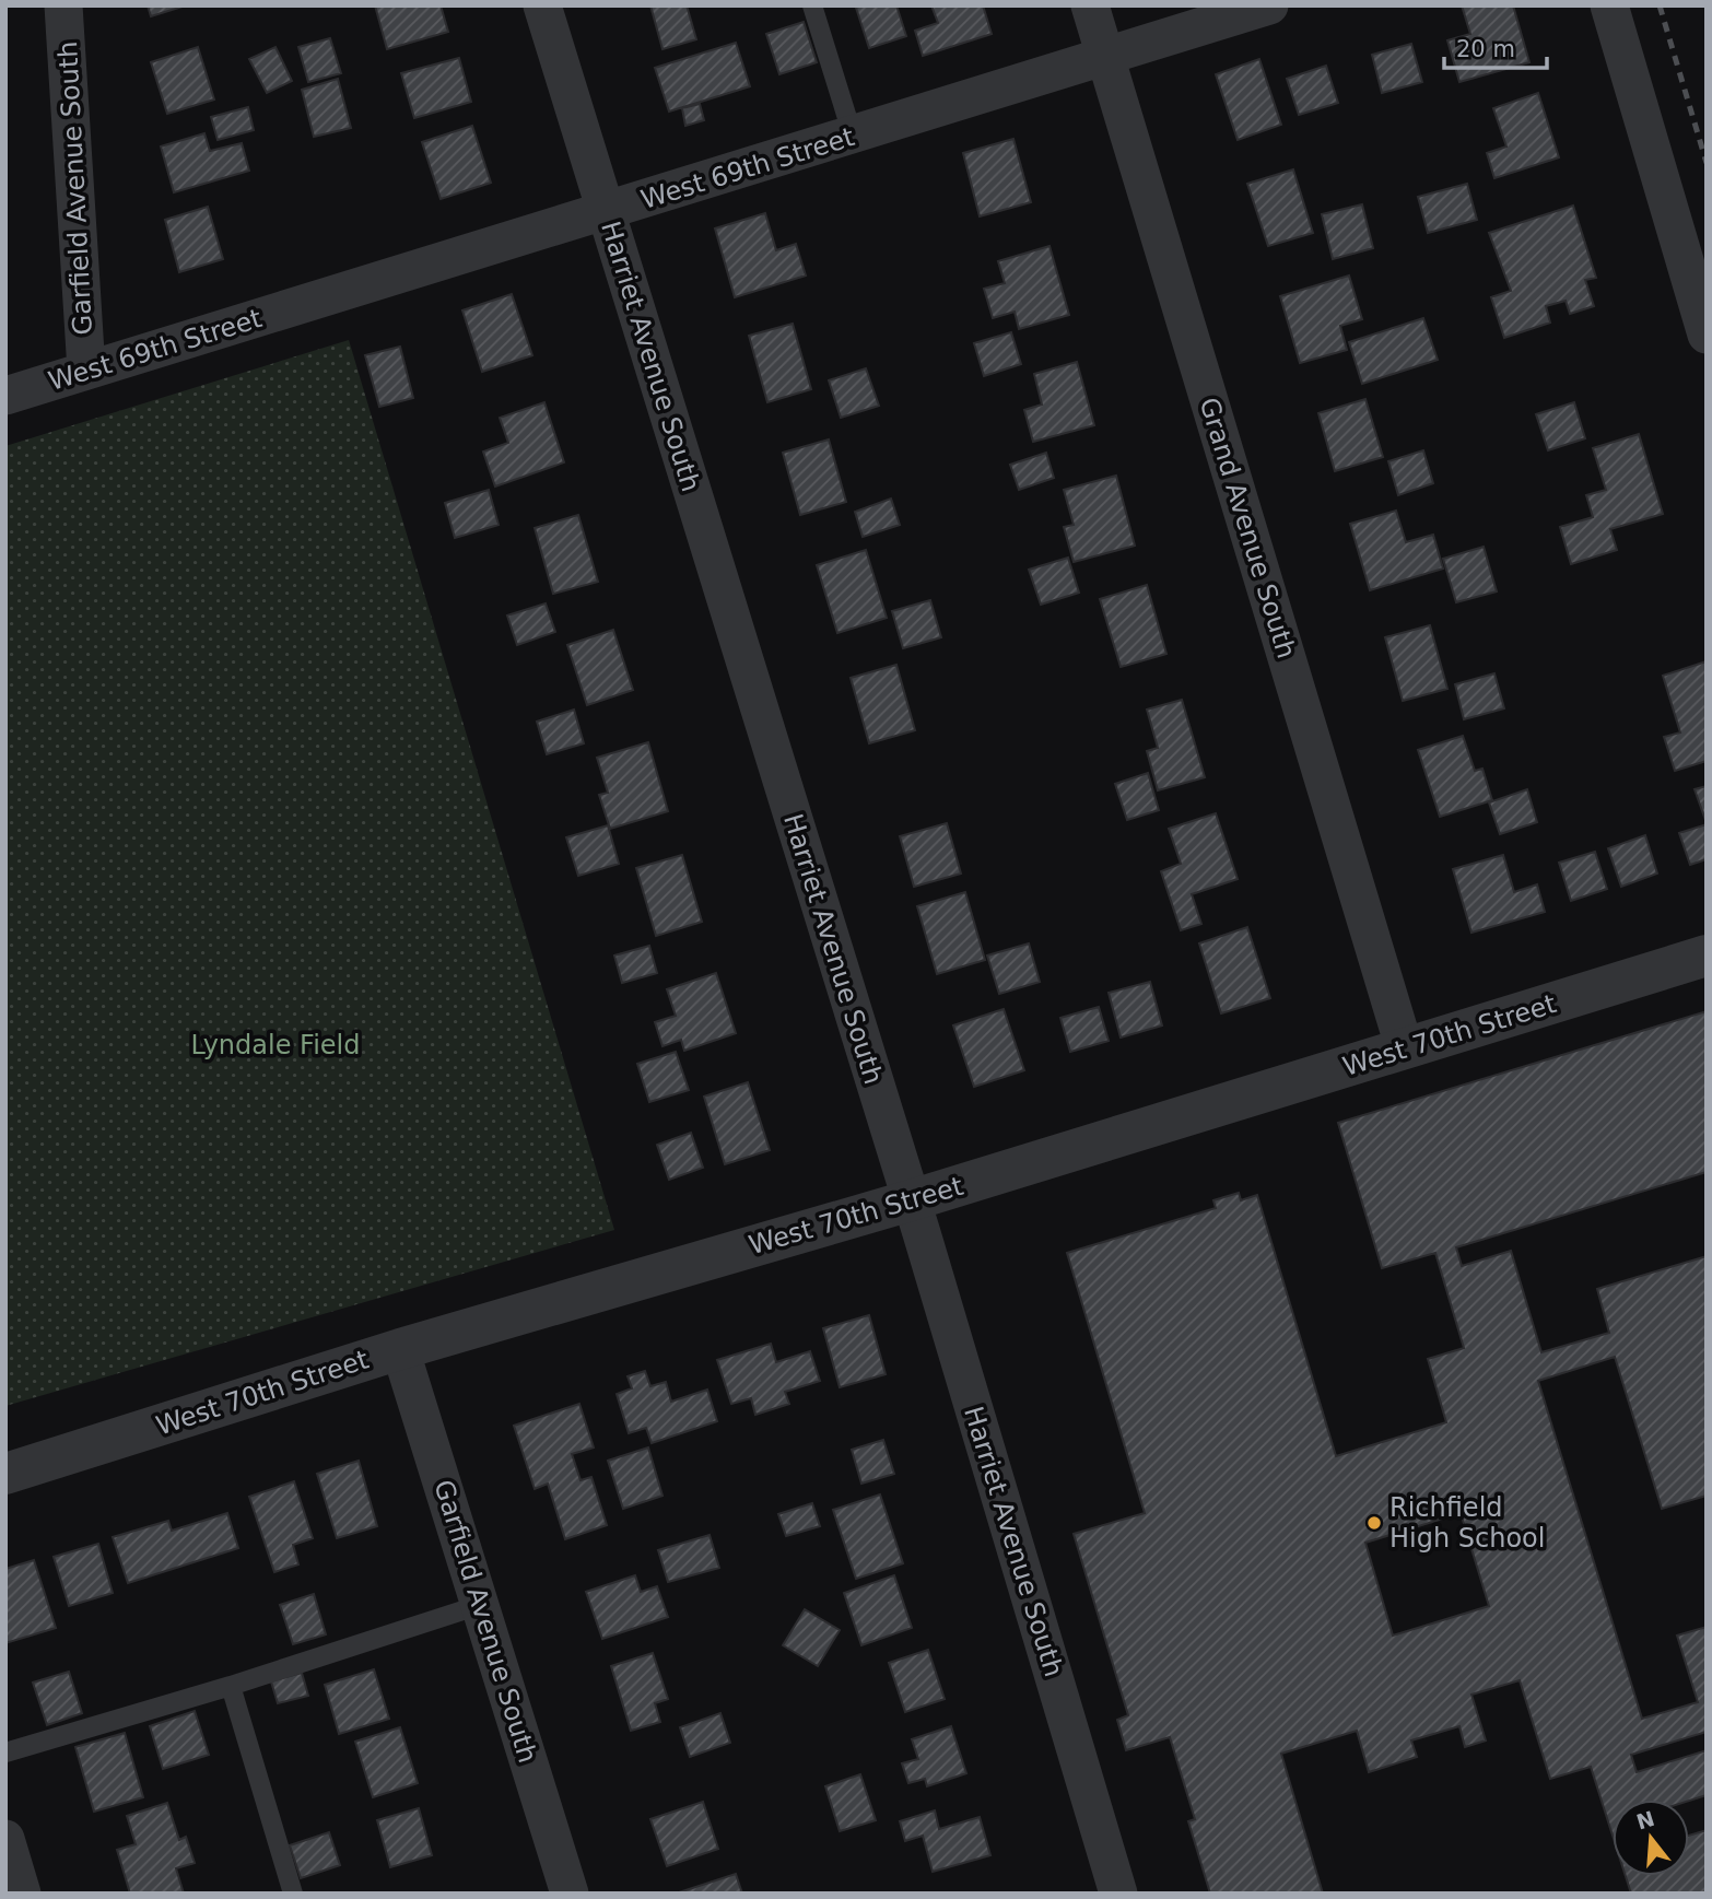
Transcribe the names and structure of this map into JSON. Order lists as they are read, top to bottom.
{
  "streets": {
    "street": [
      "West 69th Street",
      "Garfield Avenue South",
      "Harriet Avenue South",
      "Grand Avenue South",
      "West 70th Street"
    ]
  },
  "crossings": [
    ["West 69th Street", "Garfield Avenue South"],
    ["West 69th Street", "Harriet Avenue South"],
    ["West 69th Street", "Grand Avenue South"],
    ["Garfield Avenue South", "West 70th Street"],
    ["Harriet Avenue South", "West 70th Street"],
    ["Grand Avenue South", "West 70th Street"]
  ],
  "parks": ["Lyndale Field"],
  "places": ["Richfield High School"],
  "scale_bar": "20 m",
  "north": "top"
}
